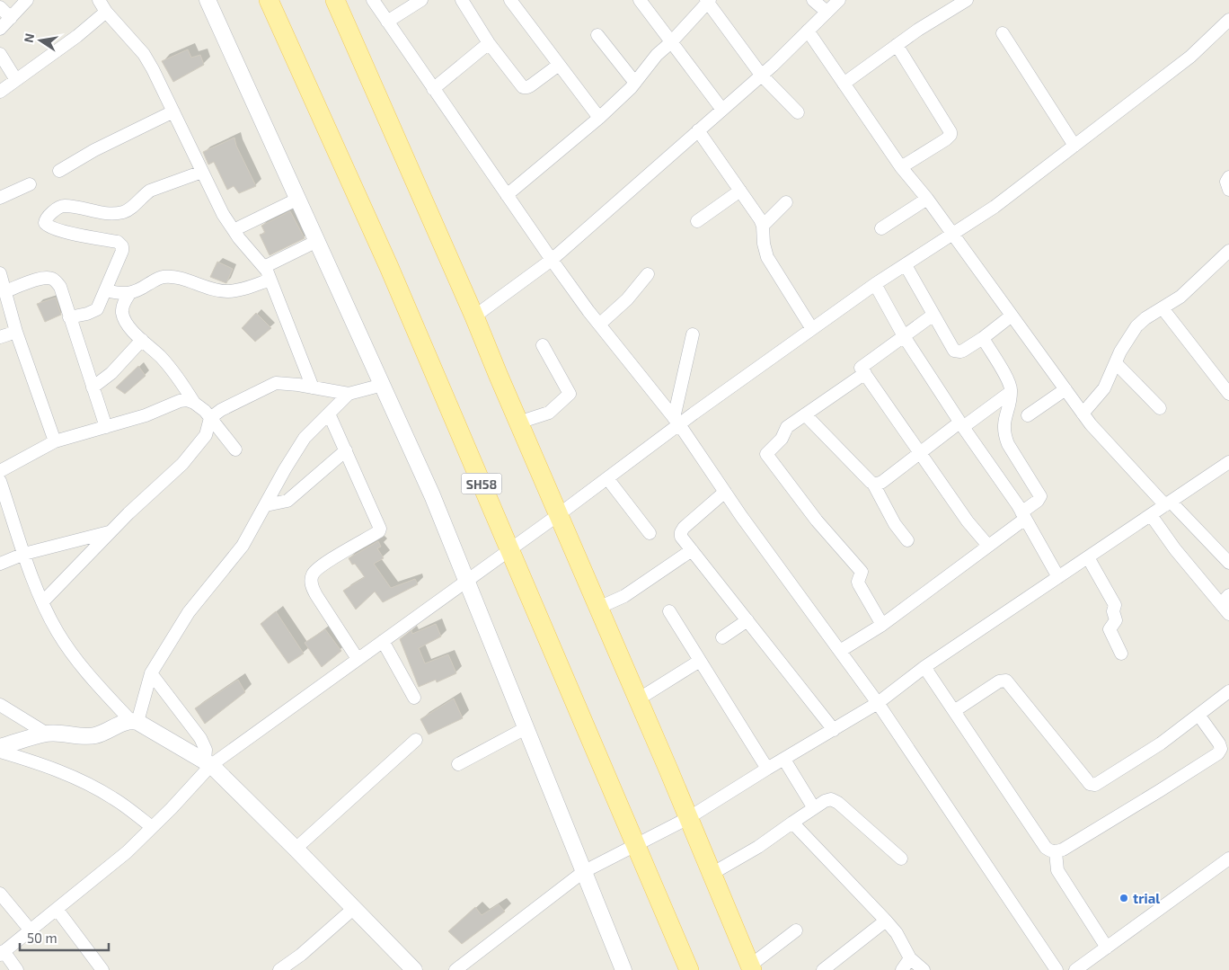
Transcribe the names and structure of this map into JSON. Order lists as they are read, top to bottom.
{
  "streets": {
    "main road": ["SH58"]
  },
  "places": ["trial"],
  "scale_bar": "50 m",
  "north": "left"
}
